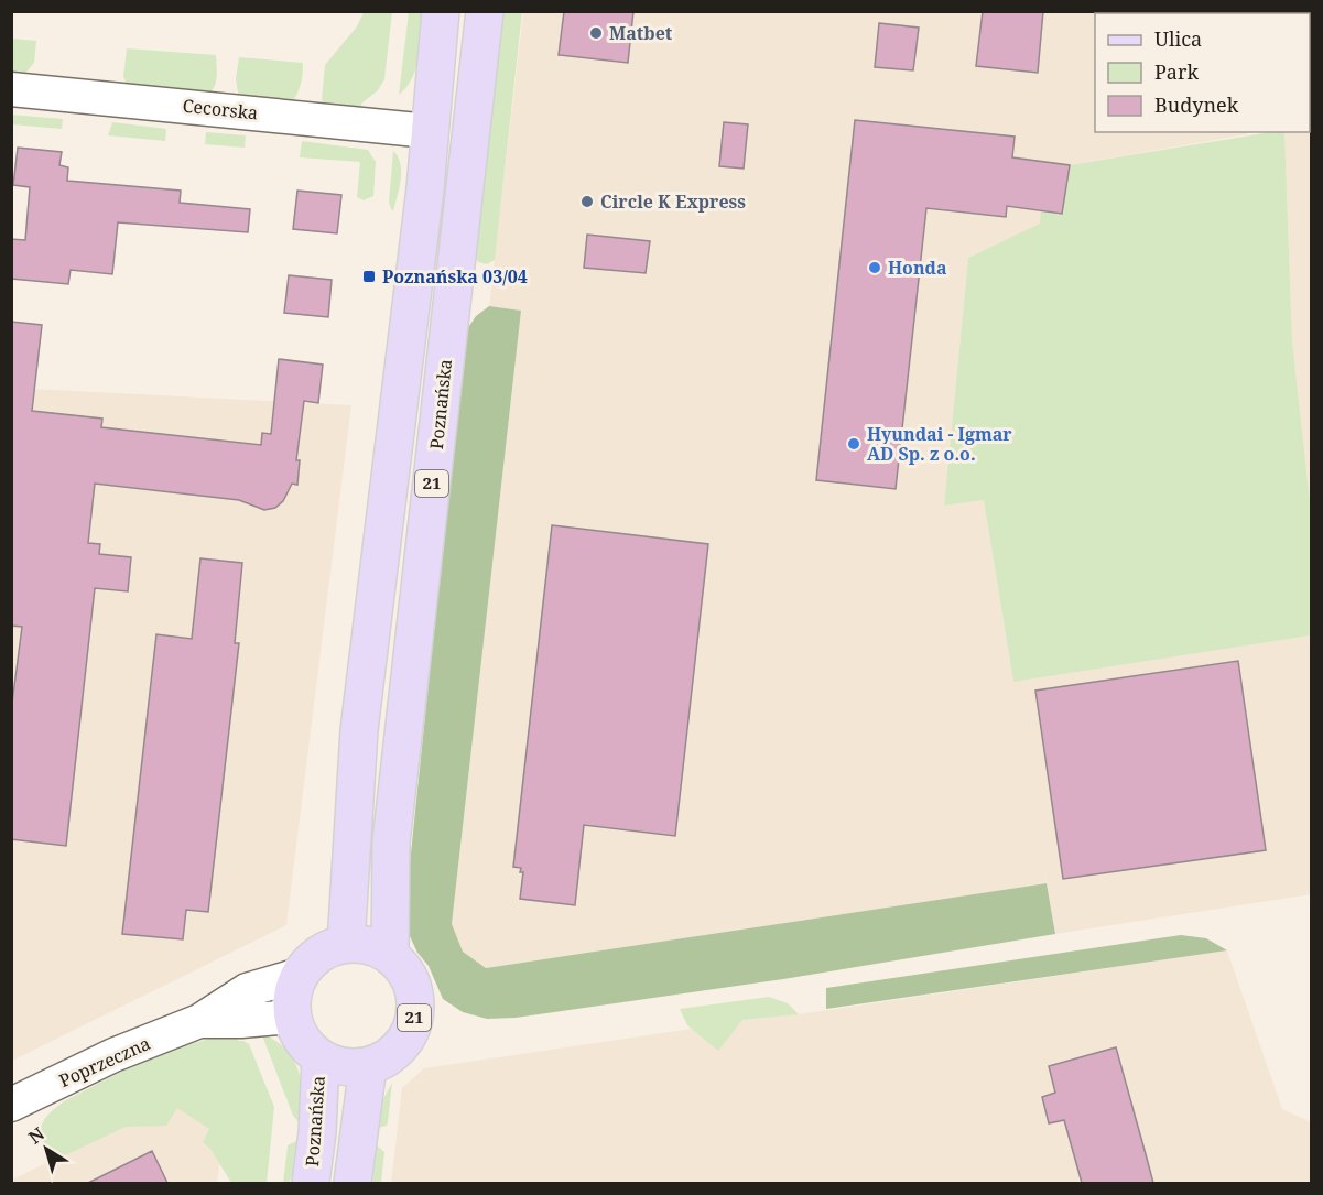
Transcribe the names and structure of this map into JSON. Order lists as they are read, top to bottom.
{
  "streets": {
    "main road": ["Poznańska", "21"],
    "street": ["Cecorska", "Poprzeczna"]
  },
  "crossings": [
    ["Cecorska", "21"],
    ["Poznańska", "21"],
    ["Poznańska", "Poprzeczna"],
    ["21", "Poprzeczna"]
  ],
  "places": {
    "other": [
      "Matbet",
      "Circle K Express",
      "Honda",
      "Hyundai - Igmar AD Sp. z o.o."
    ],
    "transit": ["Poznańska 03/04"]
  },
  "legend": ["Ulica", "Park", "Budynek"],
  "north": "top left"
}
